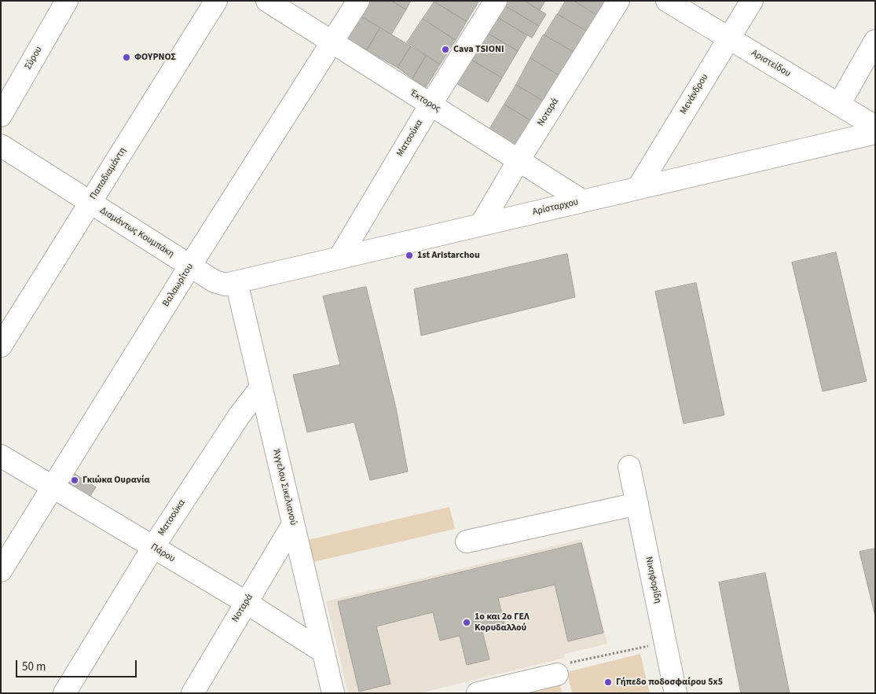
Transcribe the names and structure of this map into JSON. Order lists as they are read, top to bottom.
{
  "streets": {
    "street": [
      "Σύρου",
      "Αριστείδου",
      "Μενάνδρου",
      "Έκτορος",
      "Νοταρά",
      "Ματσούκα",
      "Παπαδιαμάντη",
      "Αρίσταρχου",
      "Διαμάντως Κουμπάκη",
      "Βαλαωρίτου",
      "Άγγελου Σικελιανού",
      "Πάρου",
      "Νικηφορίδη"
    ]
  },
  "crossings": [
    ["Αριστείδου", "Μενάνδρου"],
    ["Μενάνδρου", "Αρίσταρχου"],
    ["Έκτορος", "Νοταρά"],
    ["Έκτορος", "Ματσούκα"],
    ["Έκτορος", "Αρίσταρχου"],
    ["Έκτορος", "Βαλαωρίτου"],
    ["Νοταρά", "Αρίσταρχου"],
    ["Νοταρά", "Άγγελου Σικελιανού"],
    ["Νοταρά", "Πάρου"],
    ["Ματσούκα", "Αρίσταρχου"],
    ["Ματσούκα", "Άγγελου Σικελιανού"],
    ["Ματσούκα", "Πάρου"],
    ["Παπαδιαμάντη", "Διαμάντως Κουμπάκη"],
    ["Αρίσταρχου", "Διαμάντως Κουμπάκη"],
    ["Αρίσταρχου", "Άγγελου Σικελιανού"],
    ["Διαμάντως Κουμπάκη", "Βαλαωρίτου"],
    ["Διαμάντως Κουμπάκη", "Άγγελου Σικελιανού"],
    ["Βαλαωρίτου", "Πάρου"],
    ["Άγγελου Σικελιανού", "Πάρου"]
  ],
  "places": [
    "Cava TSIONI",
    "ΦΟΥΡΝΟΣ",
    "1st Aristarchou",
    "Γκιώκα Ουρανία",
    "1o και 2ο ΓΕΛ Κορυδαλλού",
    "Γήπεδο ποδοσφαίρου 5x5"
  ],
  "scale_bar": "50 m"
}
